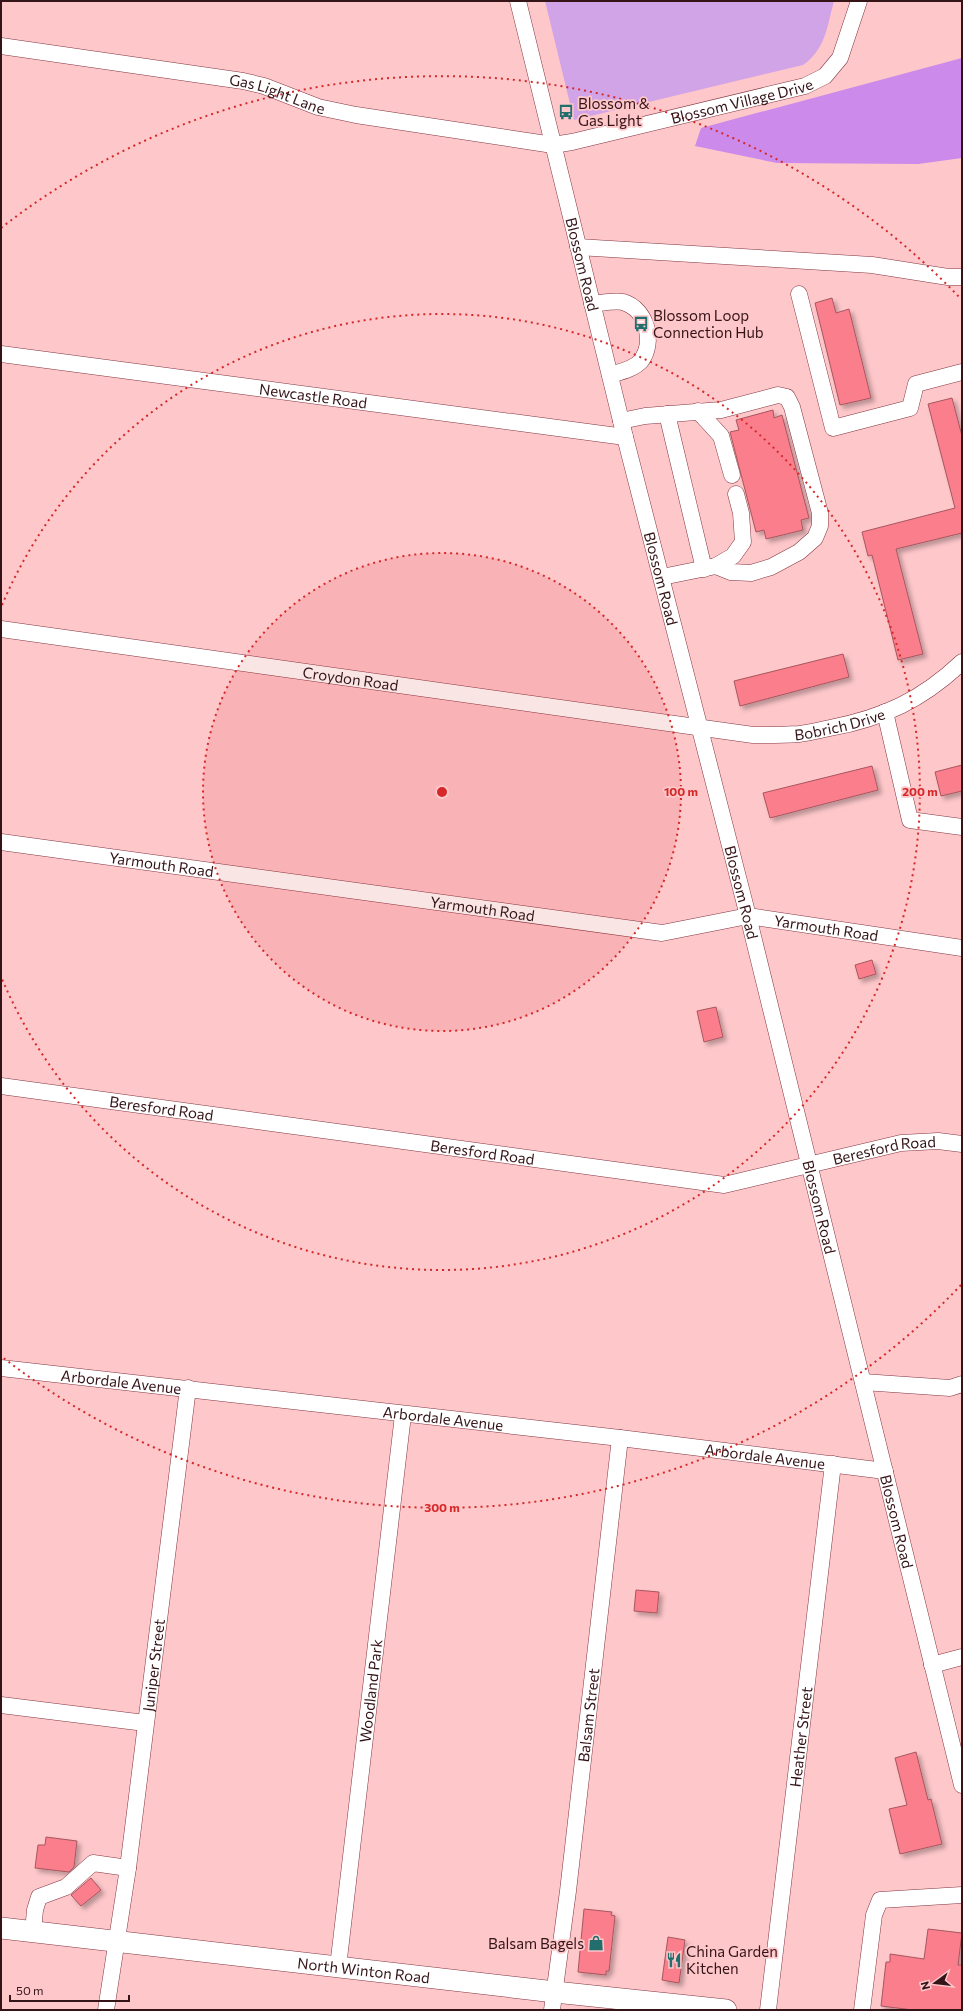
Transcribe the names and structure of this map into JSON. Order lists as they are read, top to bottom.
{
  "streets": {
    "main road": ["North Winton Road"],
    "street": [
      "Gas Light Lane",
      "Blossom Village Drive",
      "Blossom Road",
      "Newcastle Road",
      "Croydon Road",
      "Bobrich Drive",
      "Yarmouth Road",
      "Beresford Road",
      "Arbordale Avenue",
      "Juniper Street",
      "Woodland Park",
      "Balsam Street",
      "Heather Street"
    ]
  },
  "crossings": [
    ["Gas Light Lane", "Blossom Village Drive"],
    ["Gas Light Lane", "Blossom Road"],
    ["Blossom Village Drive", "Blossom Road"],
    ["Blossom Road", "Newcastle Road"],
    ["Blossom Road", "Croydon Road"],
    ["Blossom Road", "Bobrich Drive"],
    ["Blossom Road", "Yarmouth Road"],
    ["Blossom Road", "Beresford Road"],
    ["Blossom Road", "Arbordale Avenue"],
    ["Croydon Road", "Bobrich Drive"],
    ["Arbordale Avenue", "Juniper Street"],
    ["Arbordale Avenue", "Woodland Park"],
    ["Arbordale Avenue", "Balsam Street"],
    ["Arbordale Avenue", "Heather Street"],
    ["Juniper Street", "North Winton Road"],
    ["Woodland Park", "North Winton Road"],
    ["Balsam Street", "North Winton Road"]
  ],
  "places": {
    "bus stop": ["Blossom & Gas Light", "Blossom Loop Connection Hub"],
    "shop": ["Balsam Bagels"],
    "restaurant": ["China Garden Kitchen"]
  },
  "scale_bar": "50 m",
  "north": "left",
  "rings": ["100 m", "200 m", "300 m"]
}
